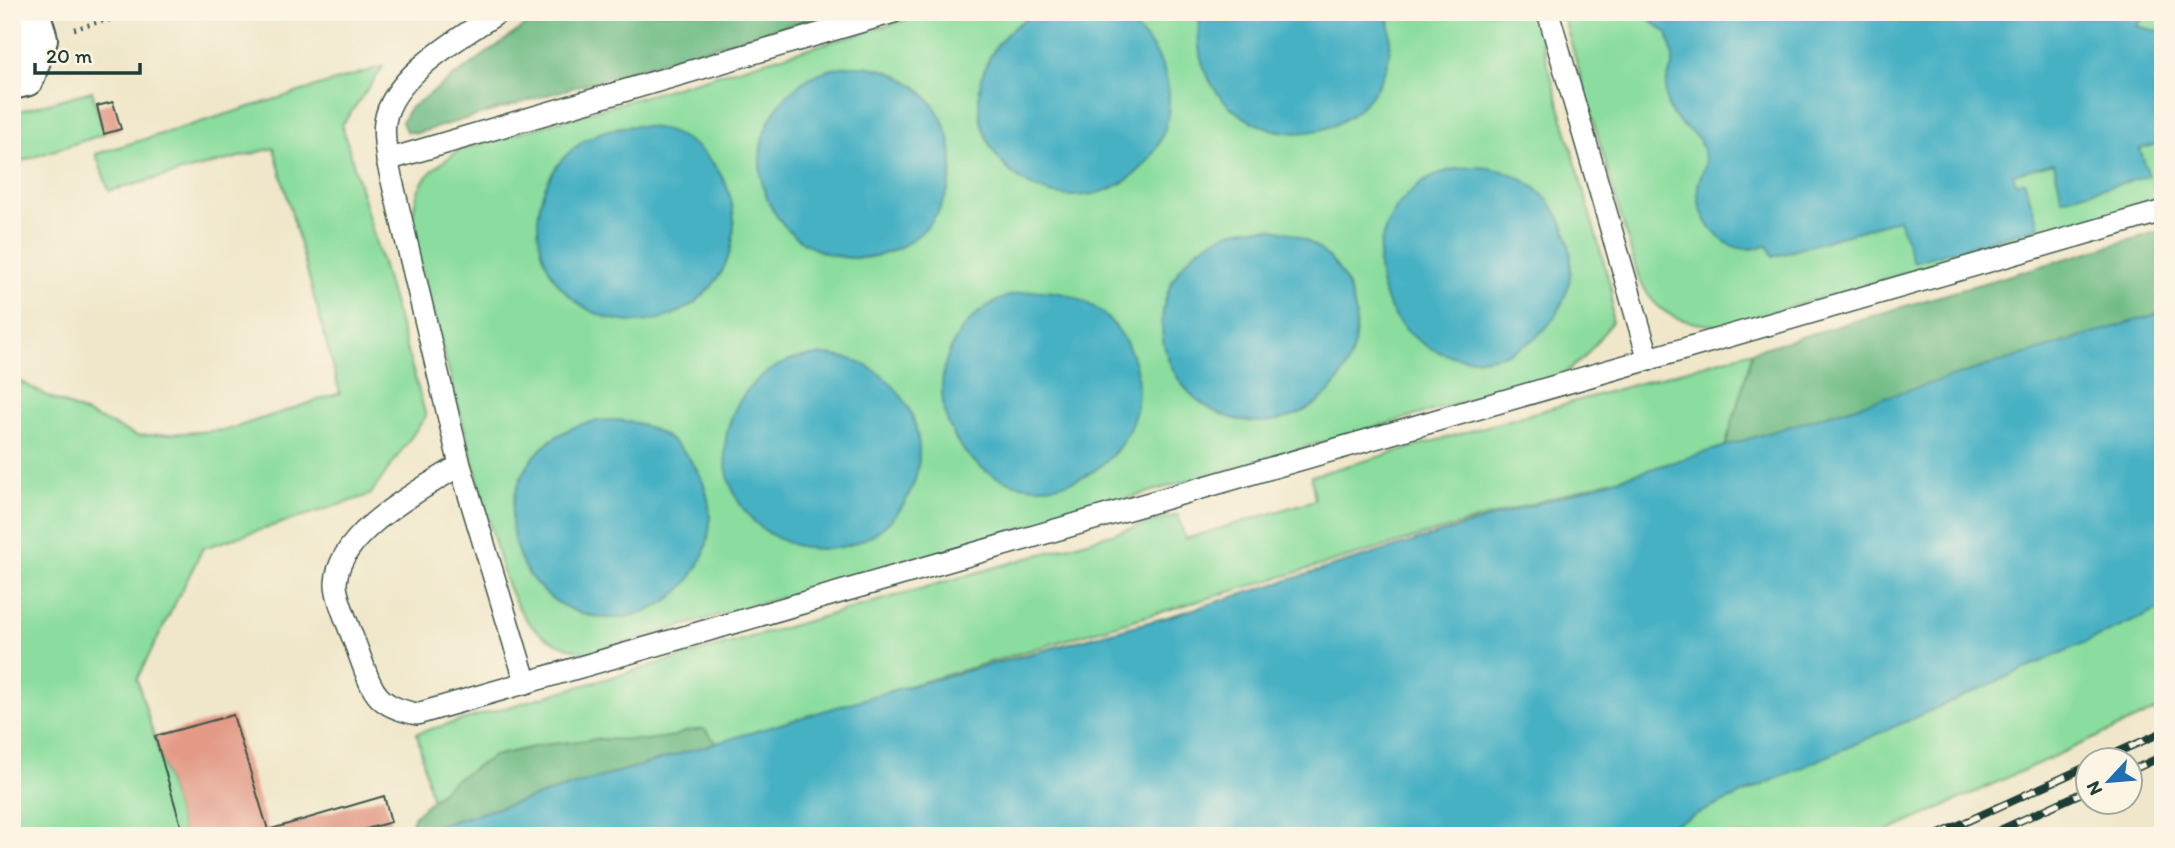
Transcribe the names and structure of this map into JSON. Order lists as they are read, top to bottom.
{
  "scale_bar": "20 m",
  "north": "bottom left"
}
